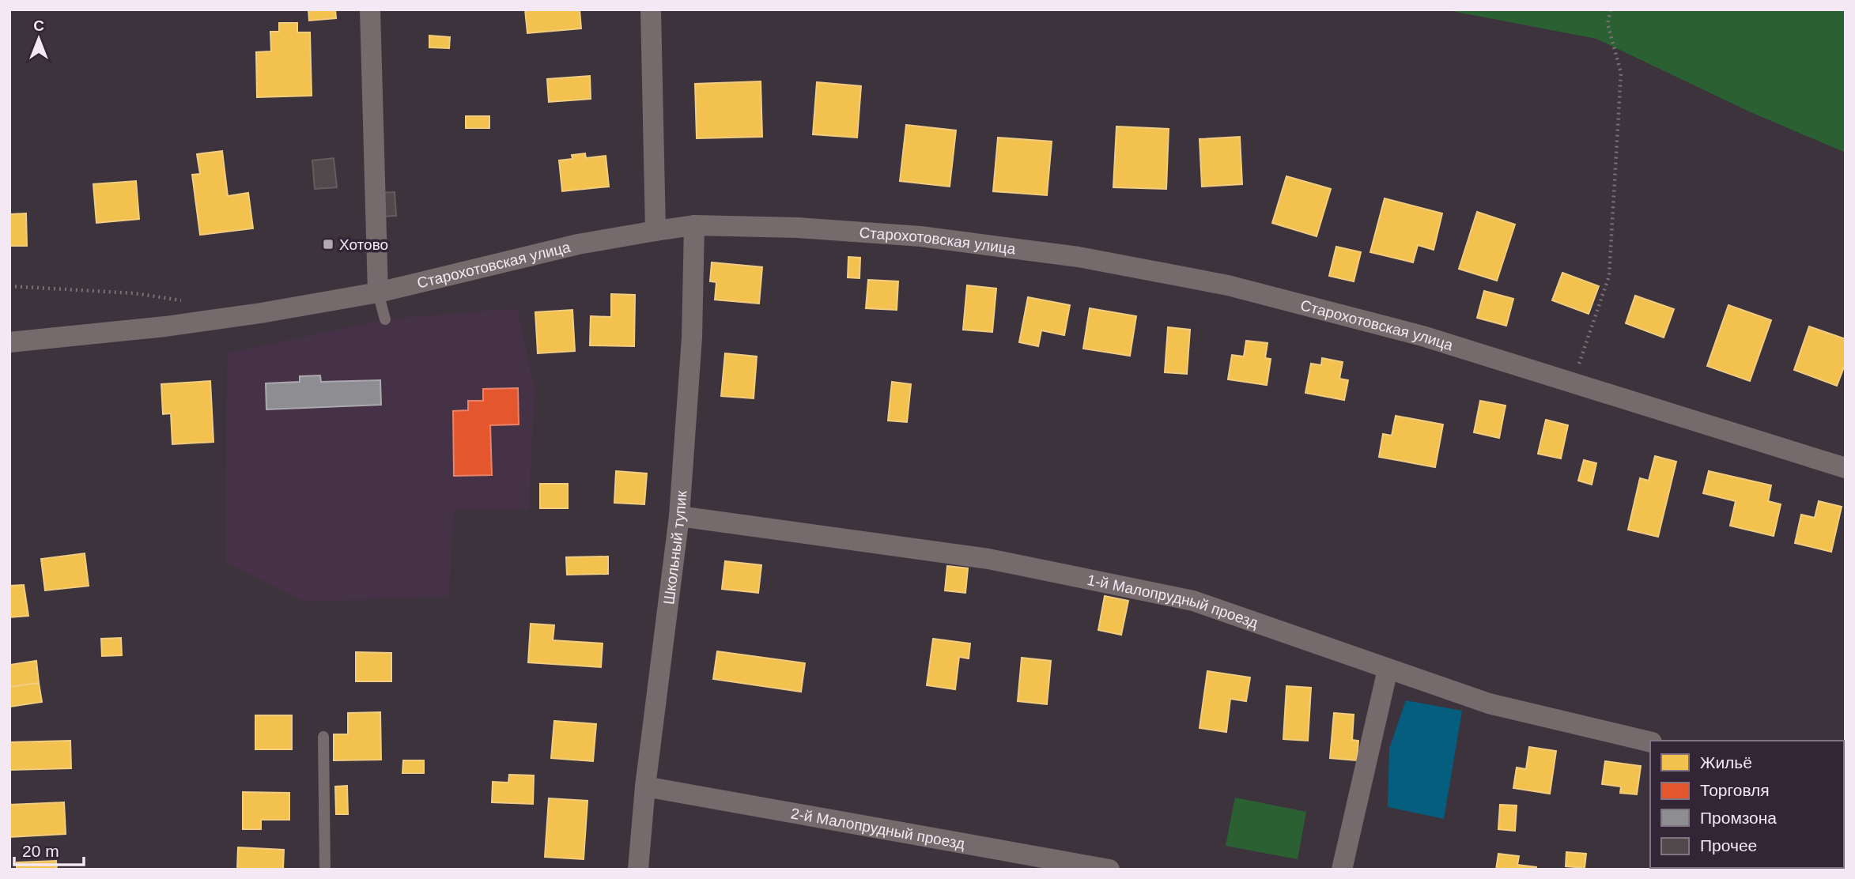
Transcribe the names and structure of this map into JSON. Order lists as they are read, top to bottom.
{
  "streets": {
    "street": [
      "Старохотовская улица",
      "Школьный тупик",
      "1-й Малопрудный проезд",
      "2-й Малопрудный проезд"
    ]
  },
  "crossings": [
    ["Старохотовская улица", "Школьный тупик"],
    ["Школьный тупик", "1-й Малопрудный проезд"],
    ["Школьный тупик", "2-й Малопрудный проезд"]
  ],
  "places": {
    "transit": ["Хотово"]
  },
  "legend": [
    "Жильё",
    "Торговля",
    "Промзона",
    "Прочее"
  ],
  "scale_bar": "20 m",
  "north": "top"
}
